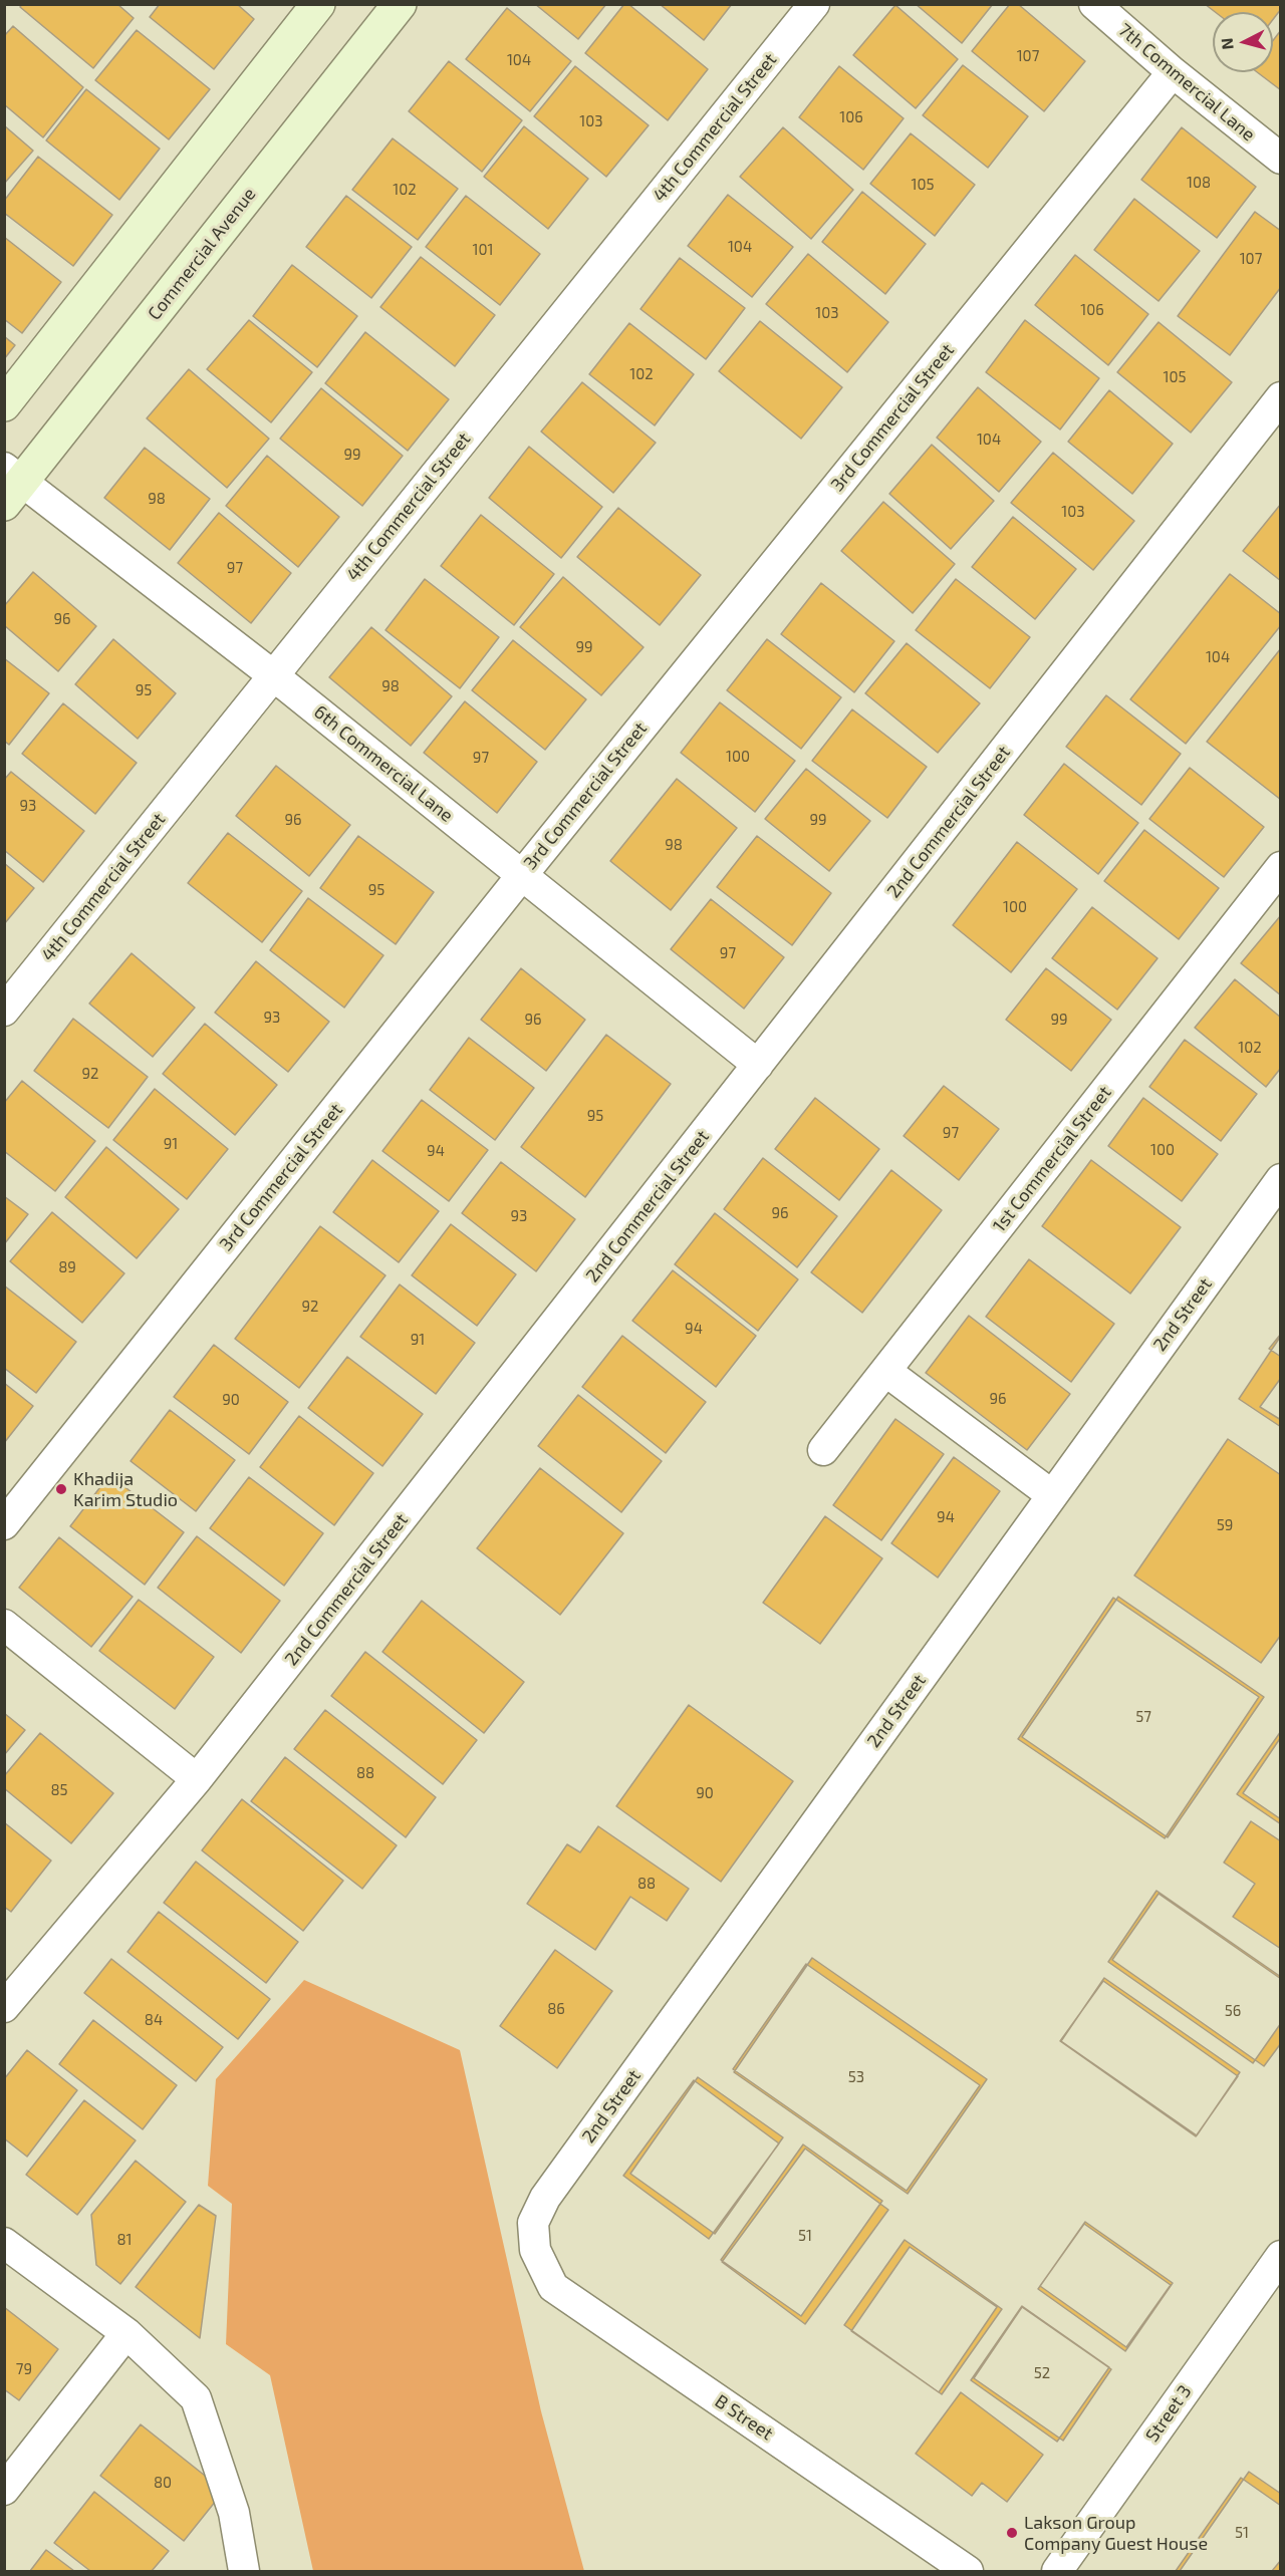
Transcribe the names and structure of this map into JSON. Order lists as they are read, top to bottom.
{
  "streets": {
    "main road": ["Commercial Avenue"],
    "street": [
      "7th Commercial Lane",
      "4th Commercial Street",
      "3rd Commercial Street",
      "6th Commercial Lane",
      "2nd Commercial Street",
      "1st Commercial Street",
      "2nd Street",
      "Street 3",
      "B Street"
    ]
  },
  "crossings": [
    ["7th Commercial Lane", "3rd Commercial Street"],
    ["4th Commercial Street", "6th Commercial Lane"],
    ["Commercial Avenue", "6th Commercial Lane"],
    ["3rd Commercial Street", "6th Commercial Lane"],
    ["6th Commercial Lane", "2nd Commercial Street"],
    ["2nd Street", "B Street"]
  ],
  "places": ["Khadija Karim Studio", "Lakson Group Company Guest House"],
  "house_numbers": [
    "107",
    "104",
    "106",
    "103",
    "108",
    "105",
    "102",
    "104",
    "101",
    "107",
    "106",
    "103",
    "102",
    "105",
    "104",
    "99",
    "98",
    "103",
    "97",
    "96",
    "99",
    "104",
    "98",
    "95",
    "100",
    "97",
    "93",
    "96",
    "99",
    "98",
    "95",
    "100",
    "97",
    "93",
    "96",
    "99",
    "102",
    "92",
    "95",
    "97",
    "91",
    "100",
    "94",
    "96",
    "93",
    "89",
    "92",
    "94",
    "91",
    "96",
    "90",
    "94",
    "59",
    "57",
    "88",
    "85",
    "90",
    "88",
    "86",
    "56",
    "84",
    "53",
    "51",
    "81",
    "79",
    "52",
    "80",
    "51"
  ],
  "north": "left"
}
